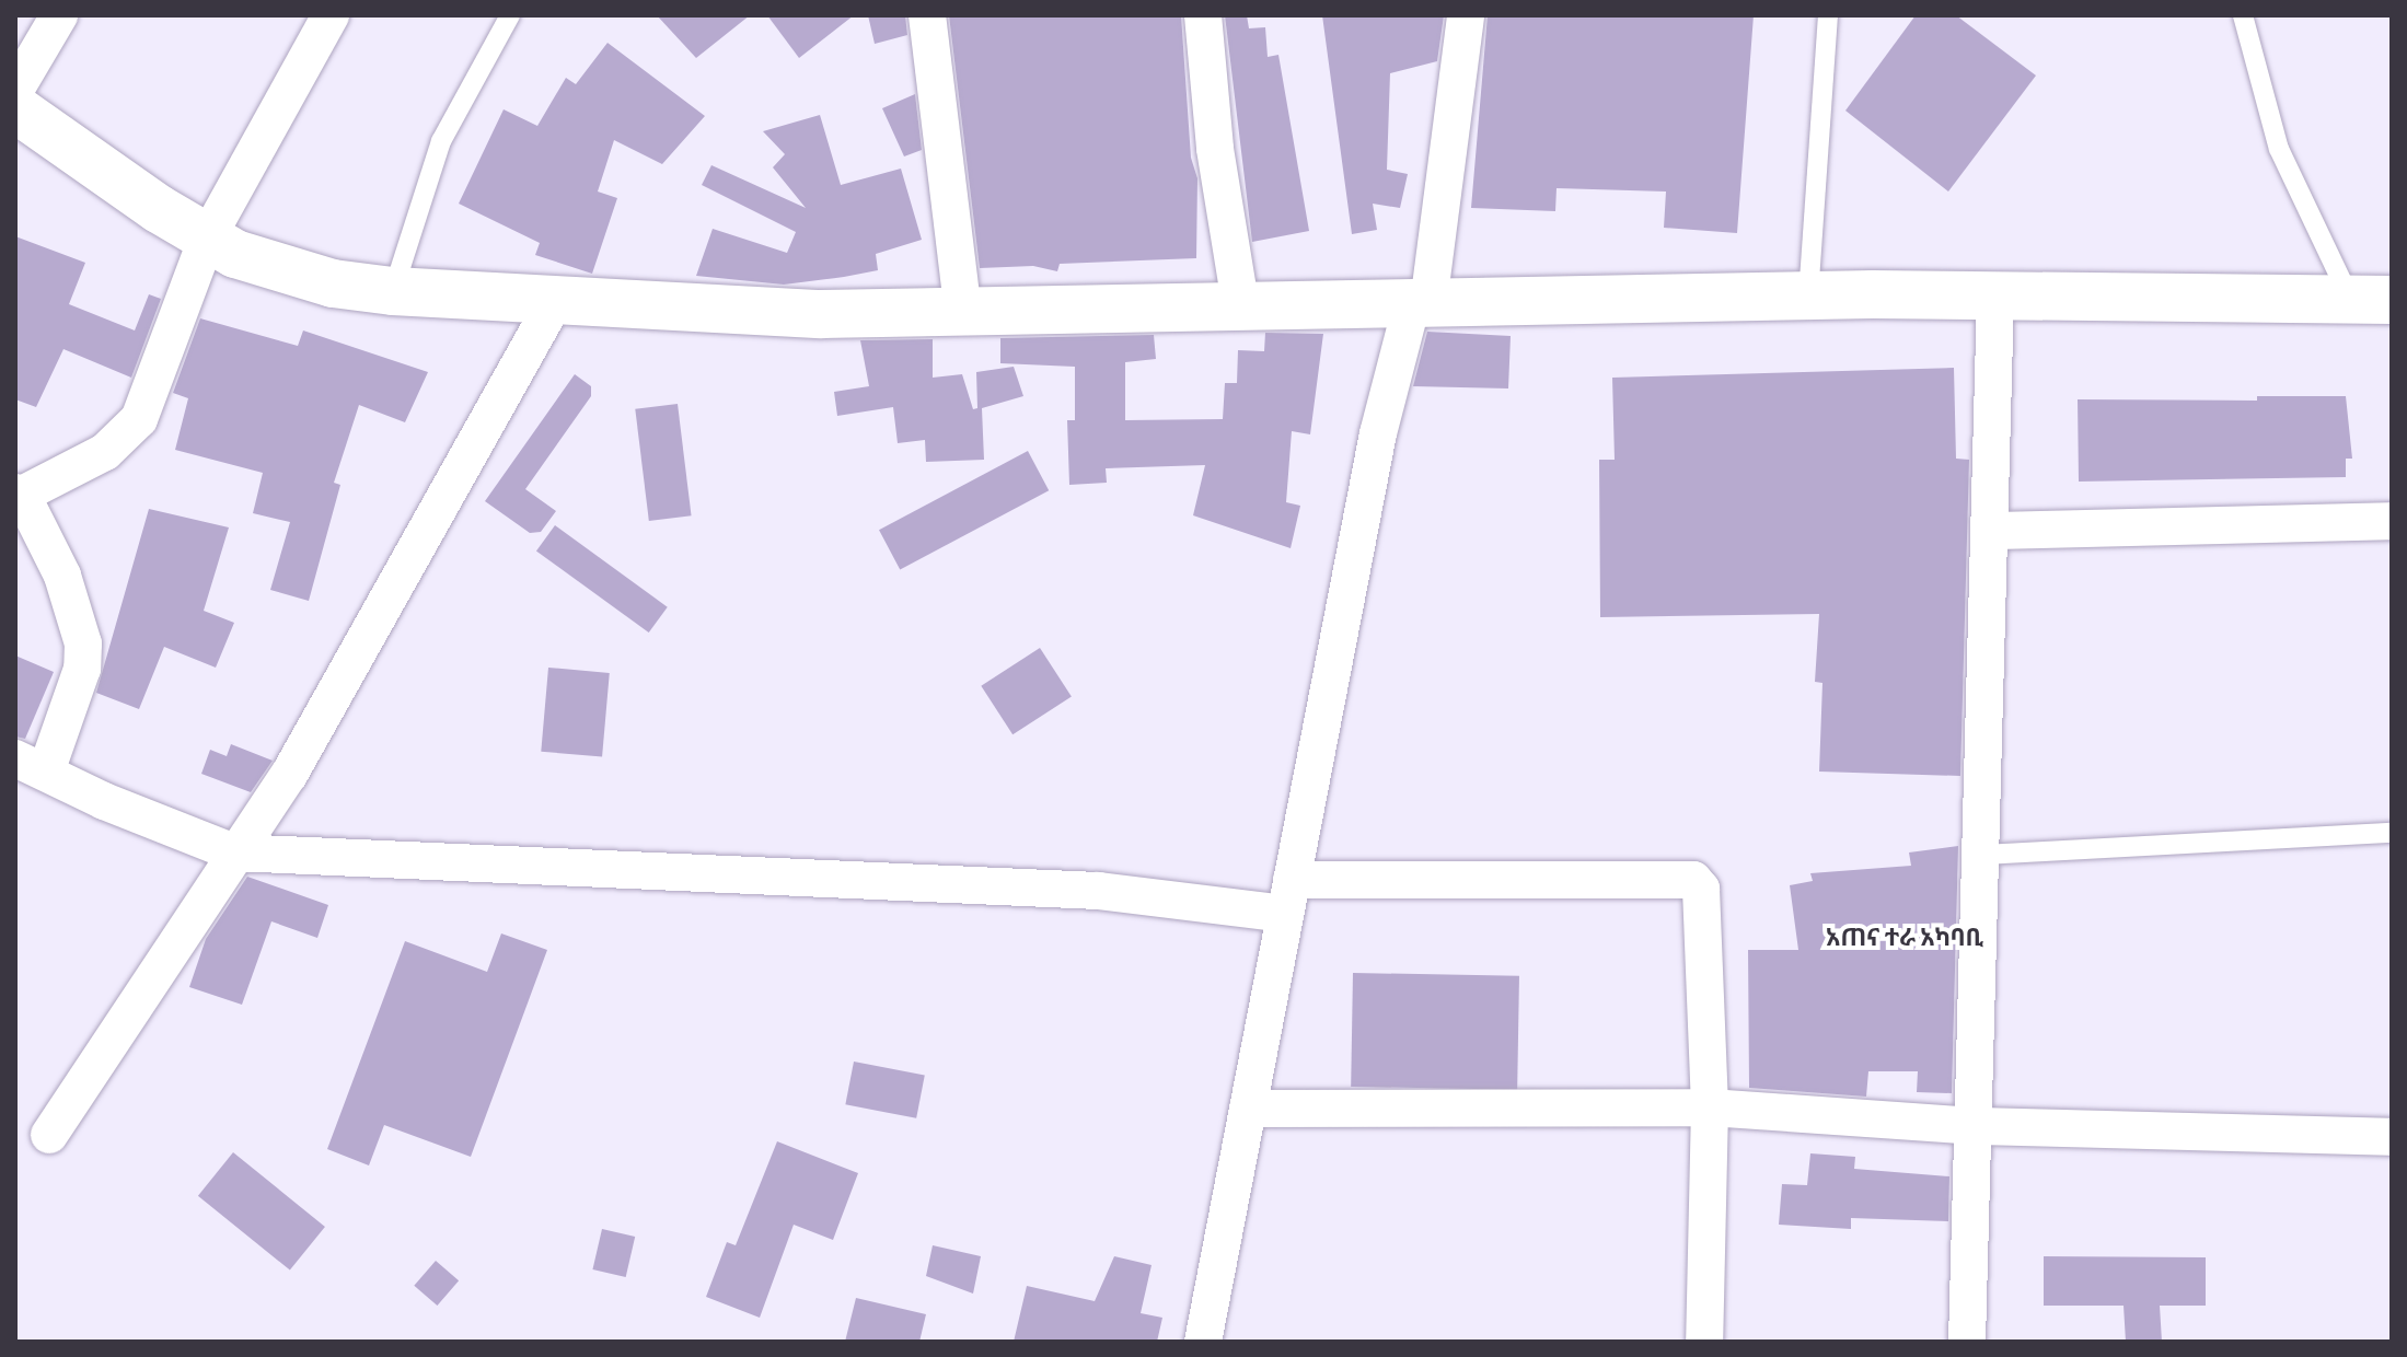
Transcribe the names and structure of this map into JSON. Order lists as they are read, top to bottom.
{
  "districts": ["አጠና ተራ አካባቢ"]
}
